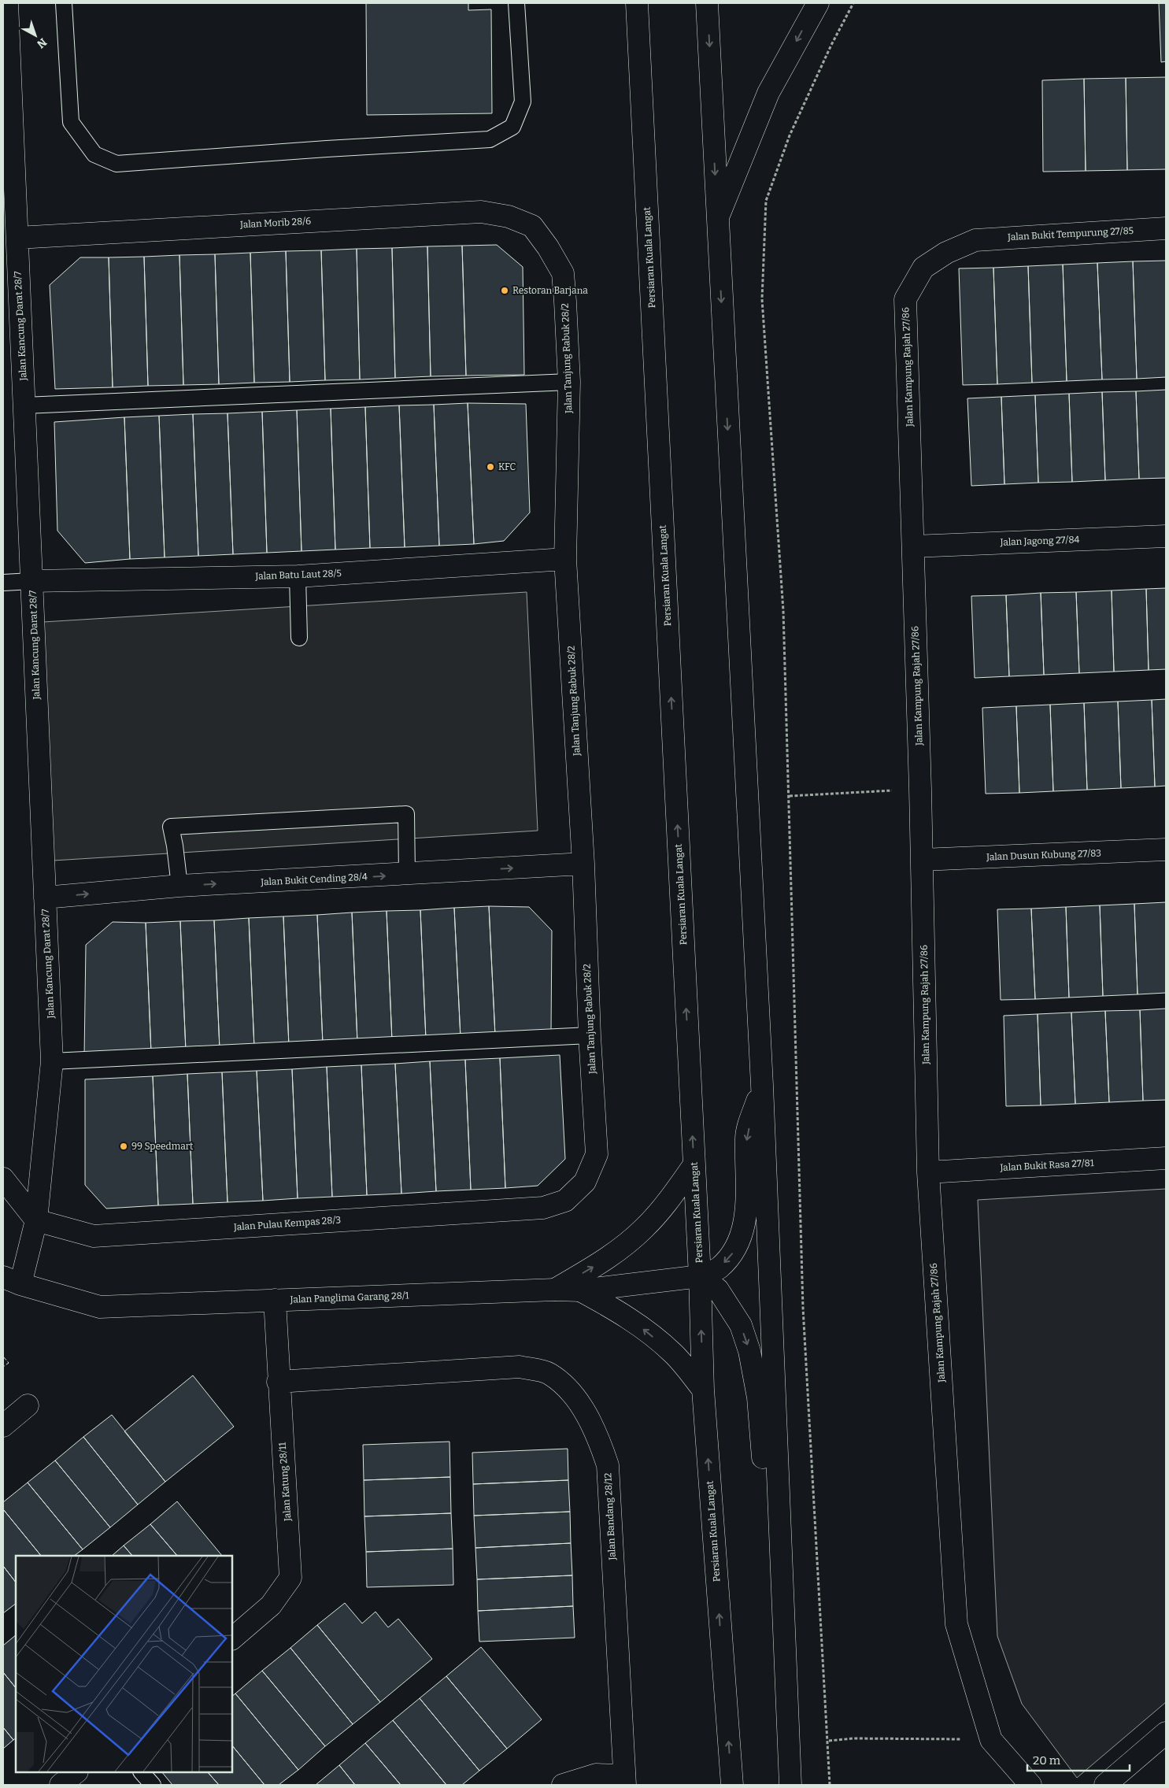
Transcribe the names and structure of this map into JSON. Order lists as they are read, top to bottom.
{
  "streets": {
    "street": [
      "Jalan Morib 28/6",
      "Jalan Bukit Tempurung 27/85",
      "Persiaran Kuala Langat",
      "Jalan Kancung Darat 28/7",
      "Jalan Tanjung Rabuk 28/2",
      "Jalan Kampung Rajah 27/86",
      "Jalan Jagong 27/84",
      "Jalan Batu Laut 28/5",
      "Jalan Dusun Kubung 27/83",
      "Jalan Bukit Cending 28/4",
      "Jalan Bukit Rasa 27/81",
      "Jalan Pulau Kempas 28/3",
      "Jalan Panglima Garang 28/1",
      "Jalan Katung 28/11",
      "Jalan Bandang 28/12"
    ]
  },
  "crossings": [
    ["Jalan Morib 28/6", "Jalan Kancung Darat 28/7"],
    ["Jalan Morib 28/6", "Jalan Tanjung Rabuk 28/2"],
    ["Jalan Bukit Tempurung 27/85", "Jalan Kampung Rajah 27/86"],
    ["Persiaran Kuala Langat", "Jalan Panglima Garang 28/1"],
    ["Jalan Kancung Darat 28/7", "Jalan Batu Laut 28/5"],
    ["Jalan Kancung Darat 28/7", "Jalan Bukit Cending 28/4"],
    ["Jalan Kancung Darat 28/7", "Jalan Pulau Kempas 28/3"],
    ["Jalan Kancung Darat 28/7", "Jalan Panglima Garang 28/1"],
    ["Jalan Tanjung Rabuk 28/2", "Jalan Batu Laut 28/5"],
    ["Jalan Tanjung Rabuk 28/2", "Jalan Bukit Cending 28/4"],
    ["Jalan Tanjung Rabuk 28/2", "Jalan Pulau Kempas 28/3"],
    ["Jalan Kampung Rajah 27/86", "Jalan Jagong 27/84"],
    ["Jalan Kampung Rajah 27/86", "Jalan Dusun Kubung 27/83"],
    ["Jalan Kampung Rajah 27/86", "Jalan Bukit Rasa 27/81"],
    ["Jalan Panglima Garang 28/1", "Jalan Katung 28/11"],
    ["Jalan Katung 28/11", "Jalan Bandang 28/12"]
  ],
  "one_way": ["Jalan Bukit Cending 28/4"],
  "places": ["Restoran Barjana", "KFC", "99 Speedmart"],
  "scale_bar": "20 m",
  "north": "bottom right"
}
